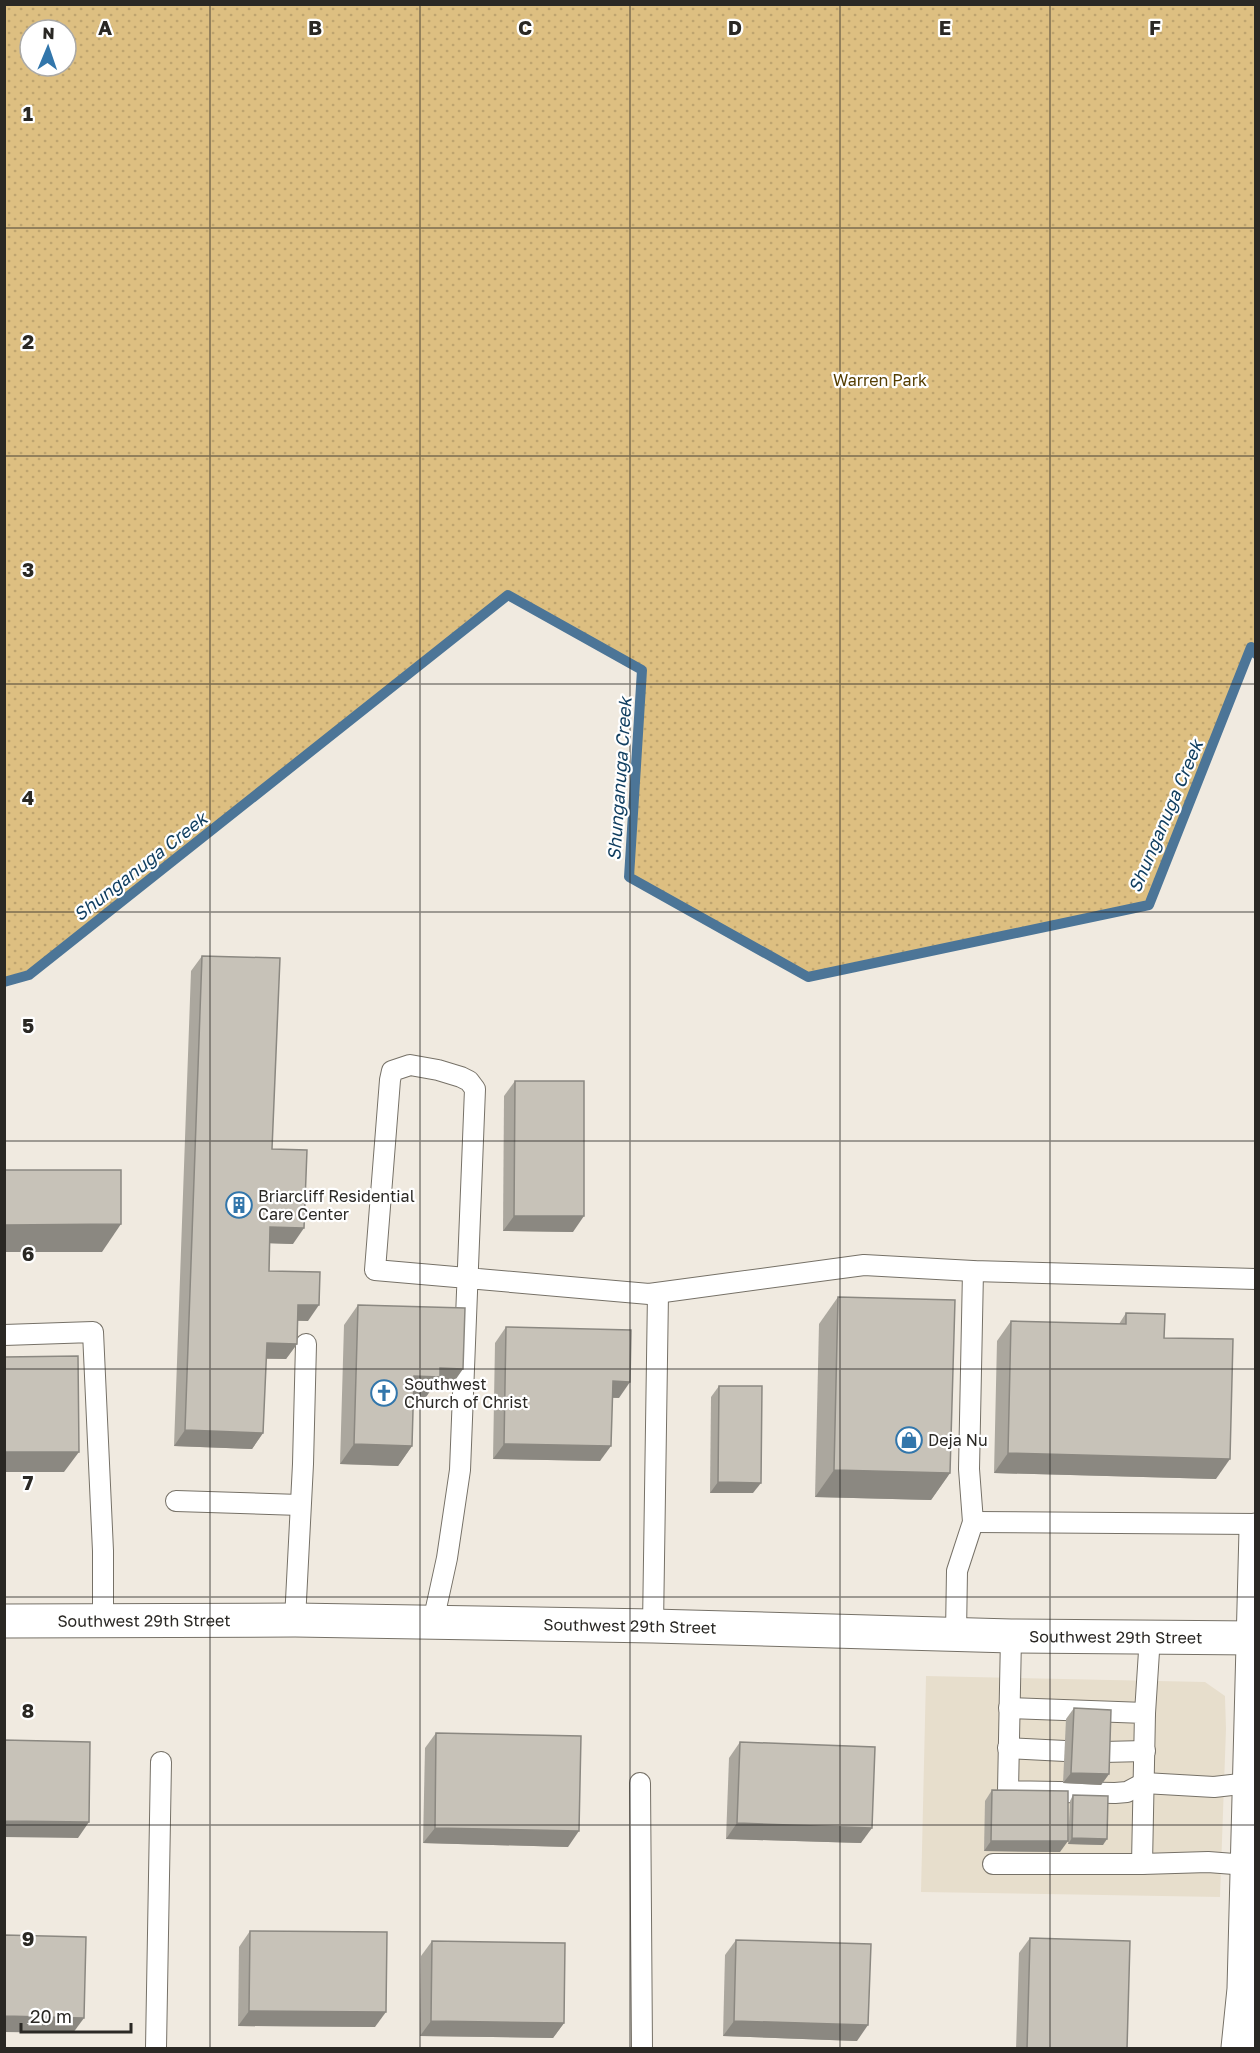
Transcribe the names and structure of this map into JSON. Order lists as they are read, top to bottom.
{
  "streets": {
    "main road": ["Southwest 29th Street"]
  },
  "water": ["Shunganuga Creek"],
  "parks": ["Warren Park"],
  "places": {
    "building": ["Briarcliff Residential Care Center"],
    "church": ["Southwest Church of Christ"],
    "shop": ["Deja Nu"]
  },
  "scale_bar": "20 m",
  "north": "top",
  "grid": {
    "columns": [
      "A",
      "B",
      "C",
      "D",
      "E",
      "F"
    ],
    "rows": [
      "1",
      "2",
      "3",
      "4",
      "5",
      "6",
      "7",
      "8",
      "9"
    ]
  }
}
